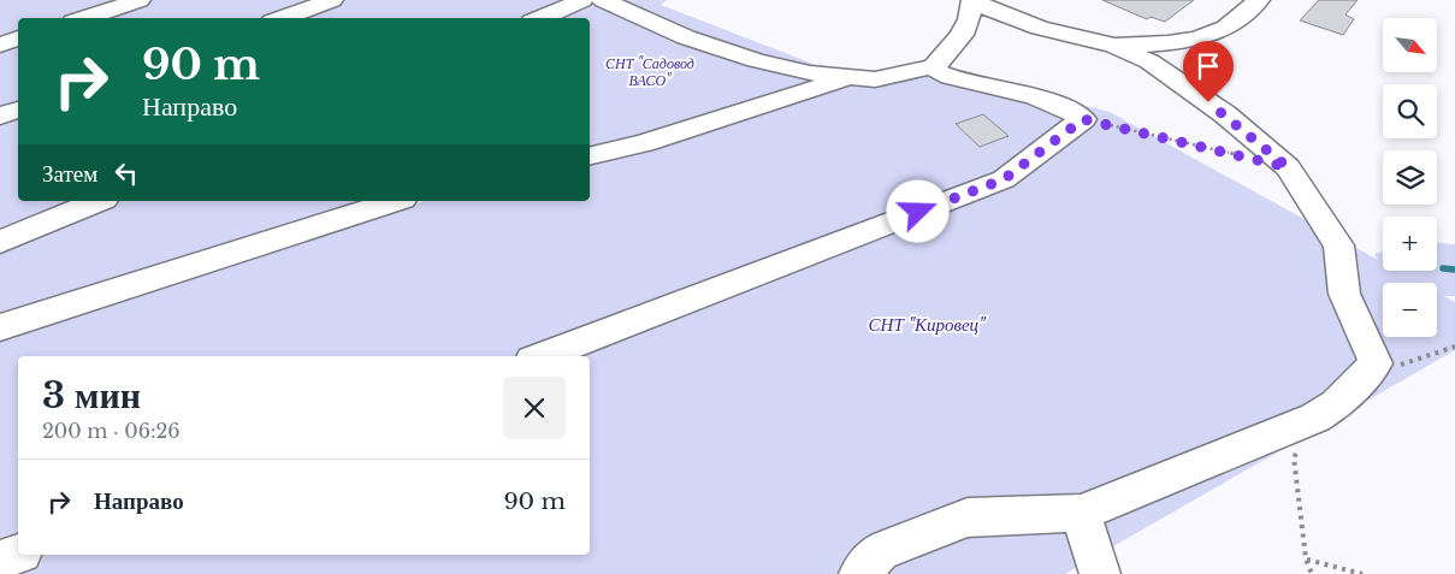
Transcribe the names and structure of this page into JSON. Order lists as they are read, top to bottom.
{
  "parks": ["СНТ \"Садовод ВАСО\"", "СНТ \"Кировец\""],
  "north": "bottom right",
  "page": {
    "map_buttons": ["+", "−"],
    "turn": ["90 m", "Направо"],
    "then": "Затем",
    "heading": ["3 мин", "200 m · 06:26"],
    "list": [
      {
        "name": "Направо",
        "value": "90 m"
      }
    ]
  }
}
